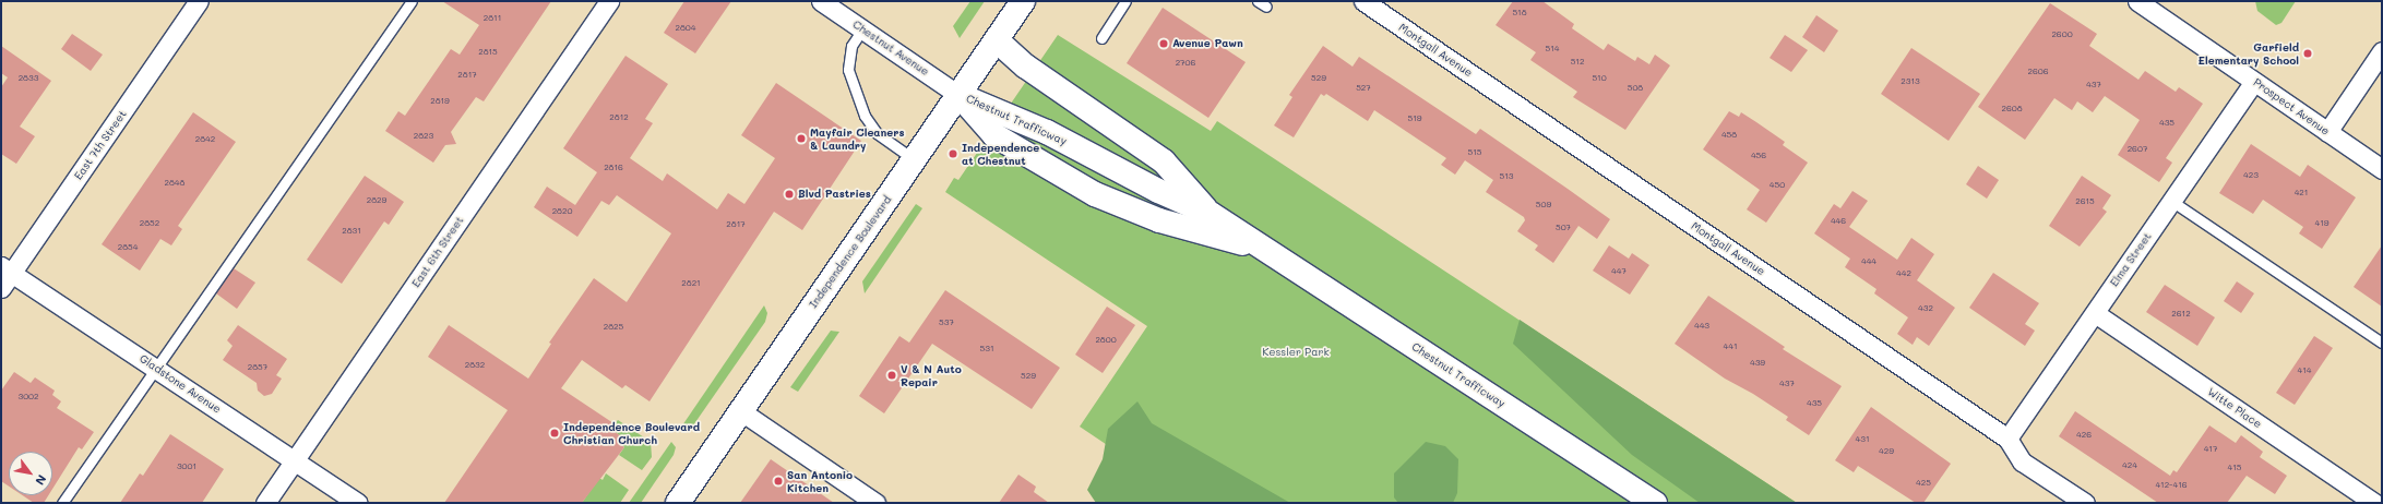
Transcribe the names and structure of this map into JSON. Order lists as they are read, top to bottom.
{
  "streets": {
    "street": [
      "Chestnut Avenue",
      "Montgall Avenue",
      "Prospect Avenue",
      "Chestnut Trafficway",
      "East 7th Street",
      "East 6th Street",
      "Independence Boulevard",
      "Elma Street",
      "Gladstone Avenue",
      "Witte Place"
    ]
  },
  "crossings": [
    ["Chestnut Avenue", "Chestnut Trafficway"],
    ["Chestnut Avenue", "Independence Boulevard"],
    ["Montgall Avenue", "Elma Street"],
    ["Prospect Avenue", "Elma Street"],
    ["Chestnut Trafficway", "Independence Boulevard"],
    ["East 7th Street", "Gladstone Avenue"],
    ["East 6th Street", "Gladstone Avenue"],
    ["Elma Street", "Witte Place"]
  ],
  "parks": ["Kessler Park"],
  "places": [
    "Avenue Pawn",
    "Garfield Elementary School",
    "Mayfair Cleaners & Laundry",
    "Independence at Chestnut",
    "Blvd Pastries",
    "V & N Auto Repair",
    "Independence Boulevard Christian Church",
    "San Antonio Kitchen"
  ],
  "house_numbers": [
    "518",
    "2811",
    "2804",
    "2600",
    "514",
    "2815",
    "512",
    "2706",
    "2606",
    "2817",
    "2833",
    "529",
    "510",
    "2313",
    "437",
    "527",
    "508",
    "2819",
    "2608",
    "2812",
    "519",
    "435",
    "458",
    "2823",
    "2842",
    "2607",
    "515",
    "456",
    "2816",
    "423",
    "513",
    "2848",
    "450",
    "421",
    "2829",
    "2615",
    "509",
    "2820",
    "446",
    "2852",
    "419",
    "2817",
    "507",
    "2831",
    "2854",
    "444",
    "447",
    "442",
    "2821",
    "432",
    "2612",
    "537",
    "443",
    "2825",
    "2800",
    "441",
    "531",
    "439",
    "2832",
    "2857",
    "414",
    "529",
    "437",
    "3002",
    "435",
    "426",
    "431",
    "417",
    "429",
    "424",
    "3001",
    "415",
    "425",
    "412-416"
  ],
  "north": "bottom right"
}
